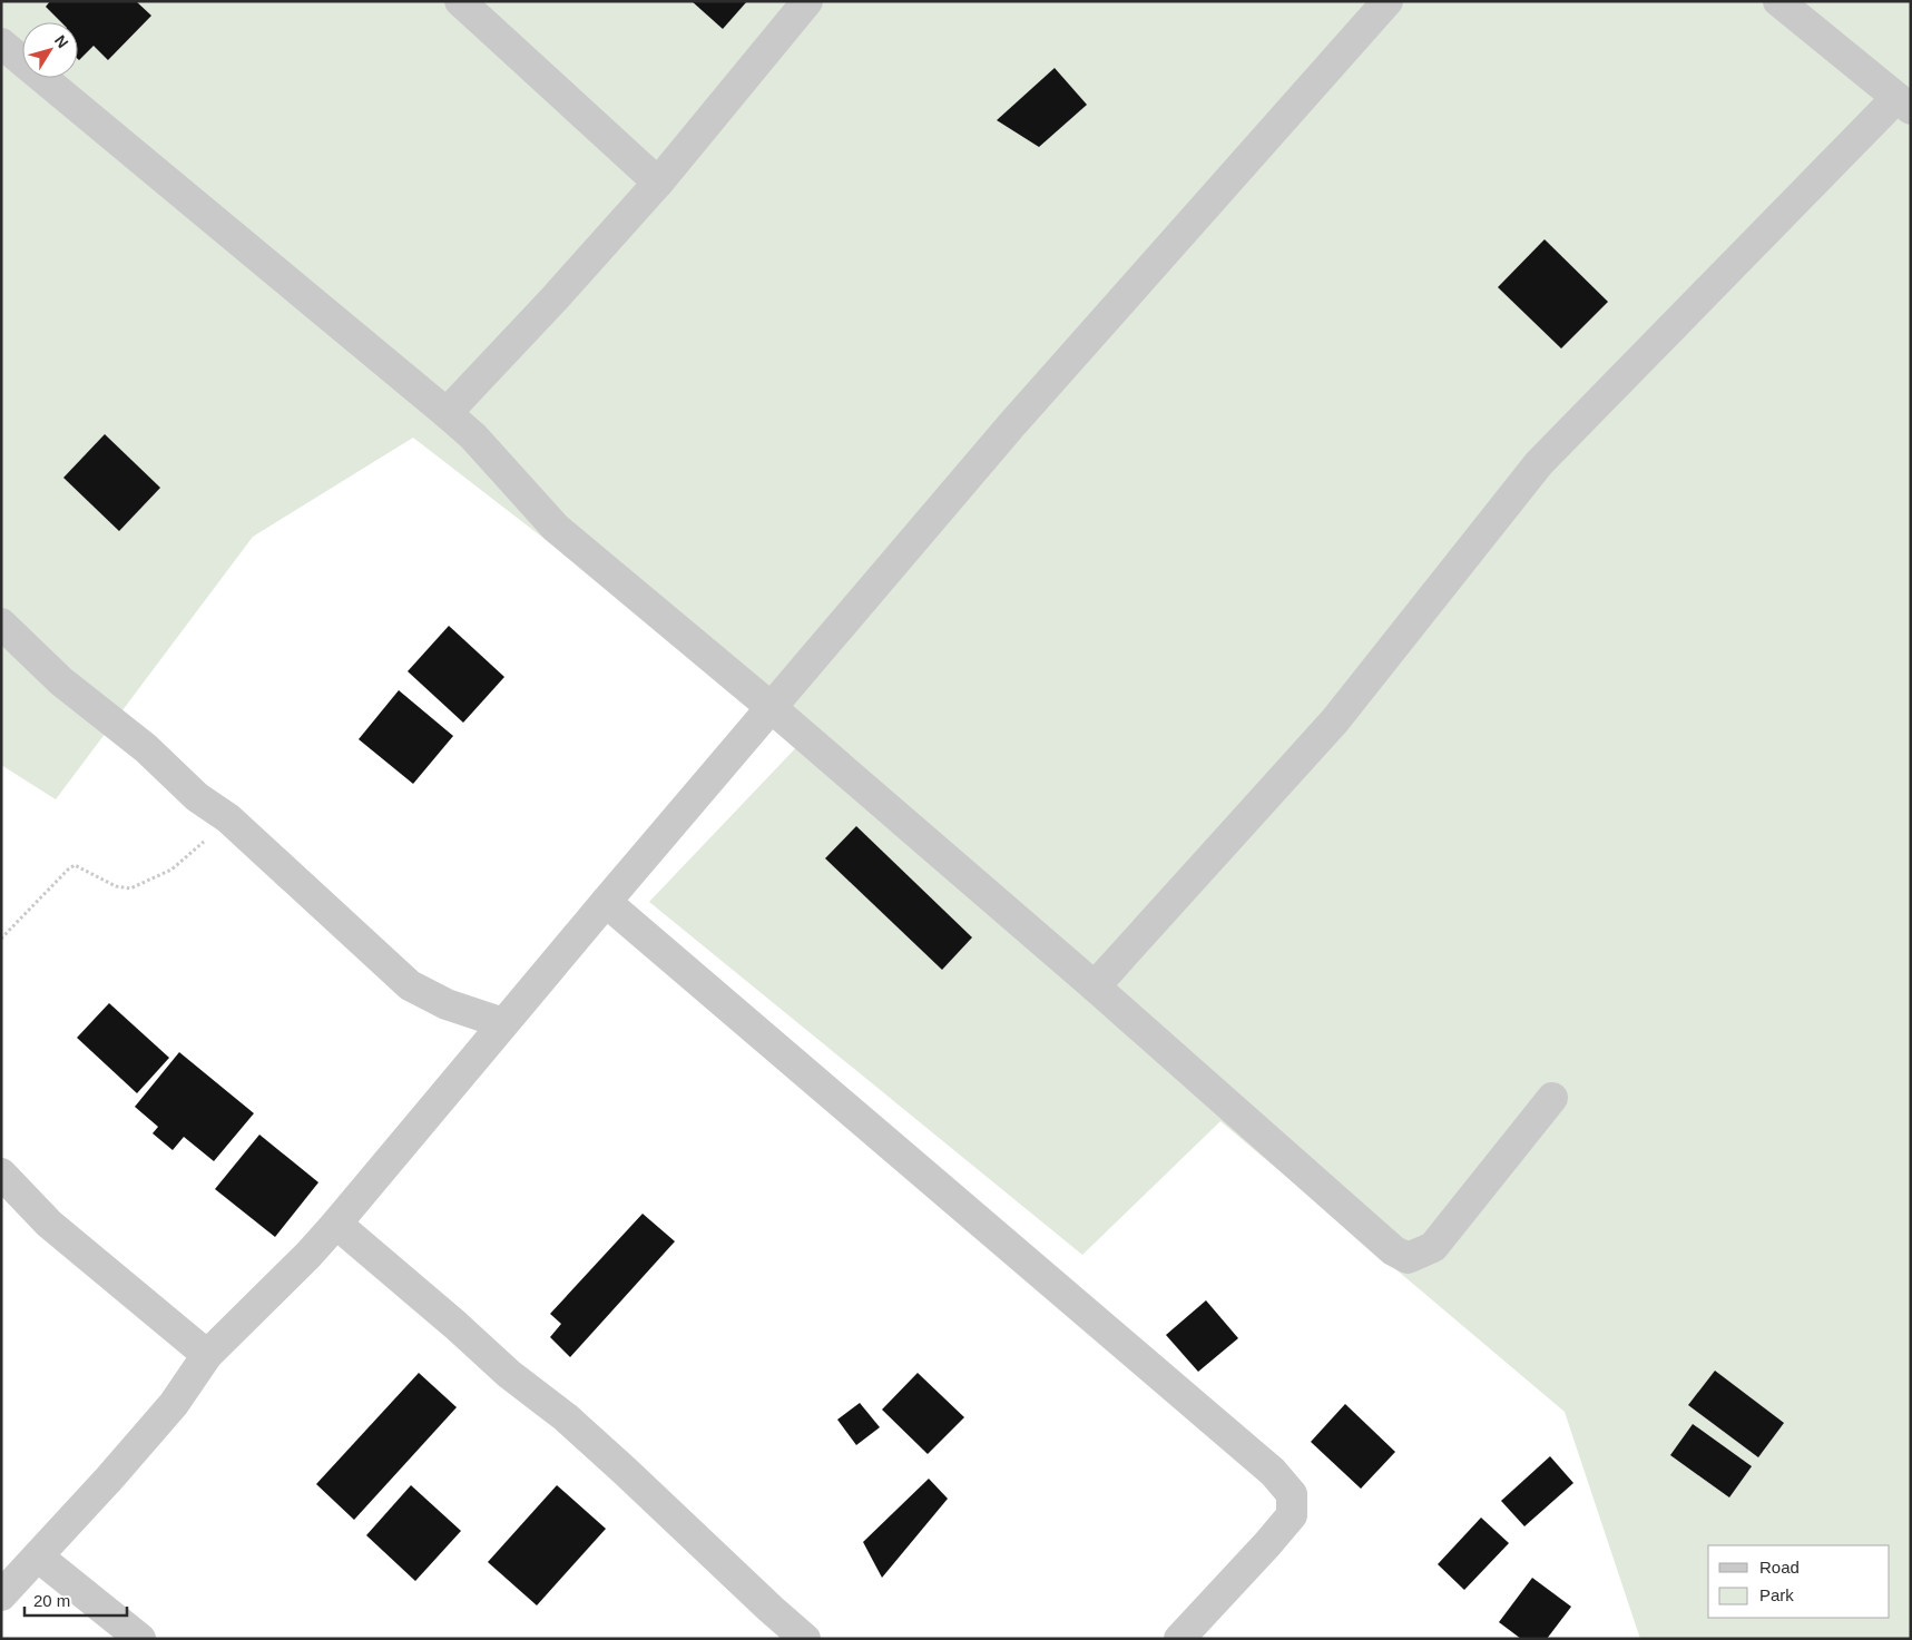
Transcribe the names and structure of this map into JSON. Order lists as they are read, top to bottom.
{
  "legend": ["Road", "Park"],
  "scale_bar": "20 m",
  "north": "top right"
}
